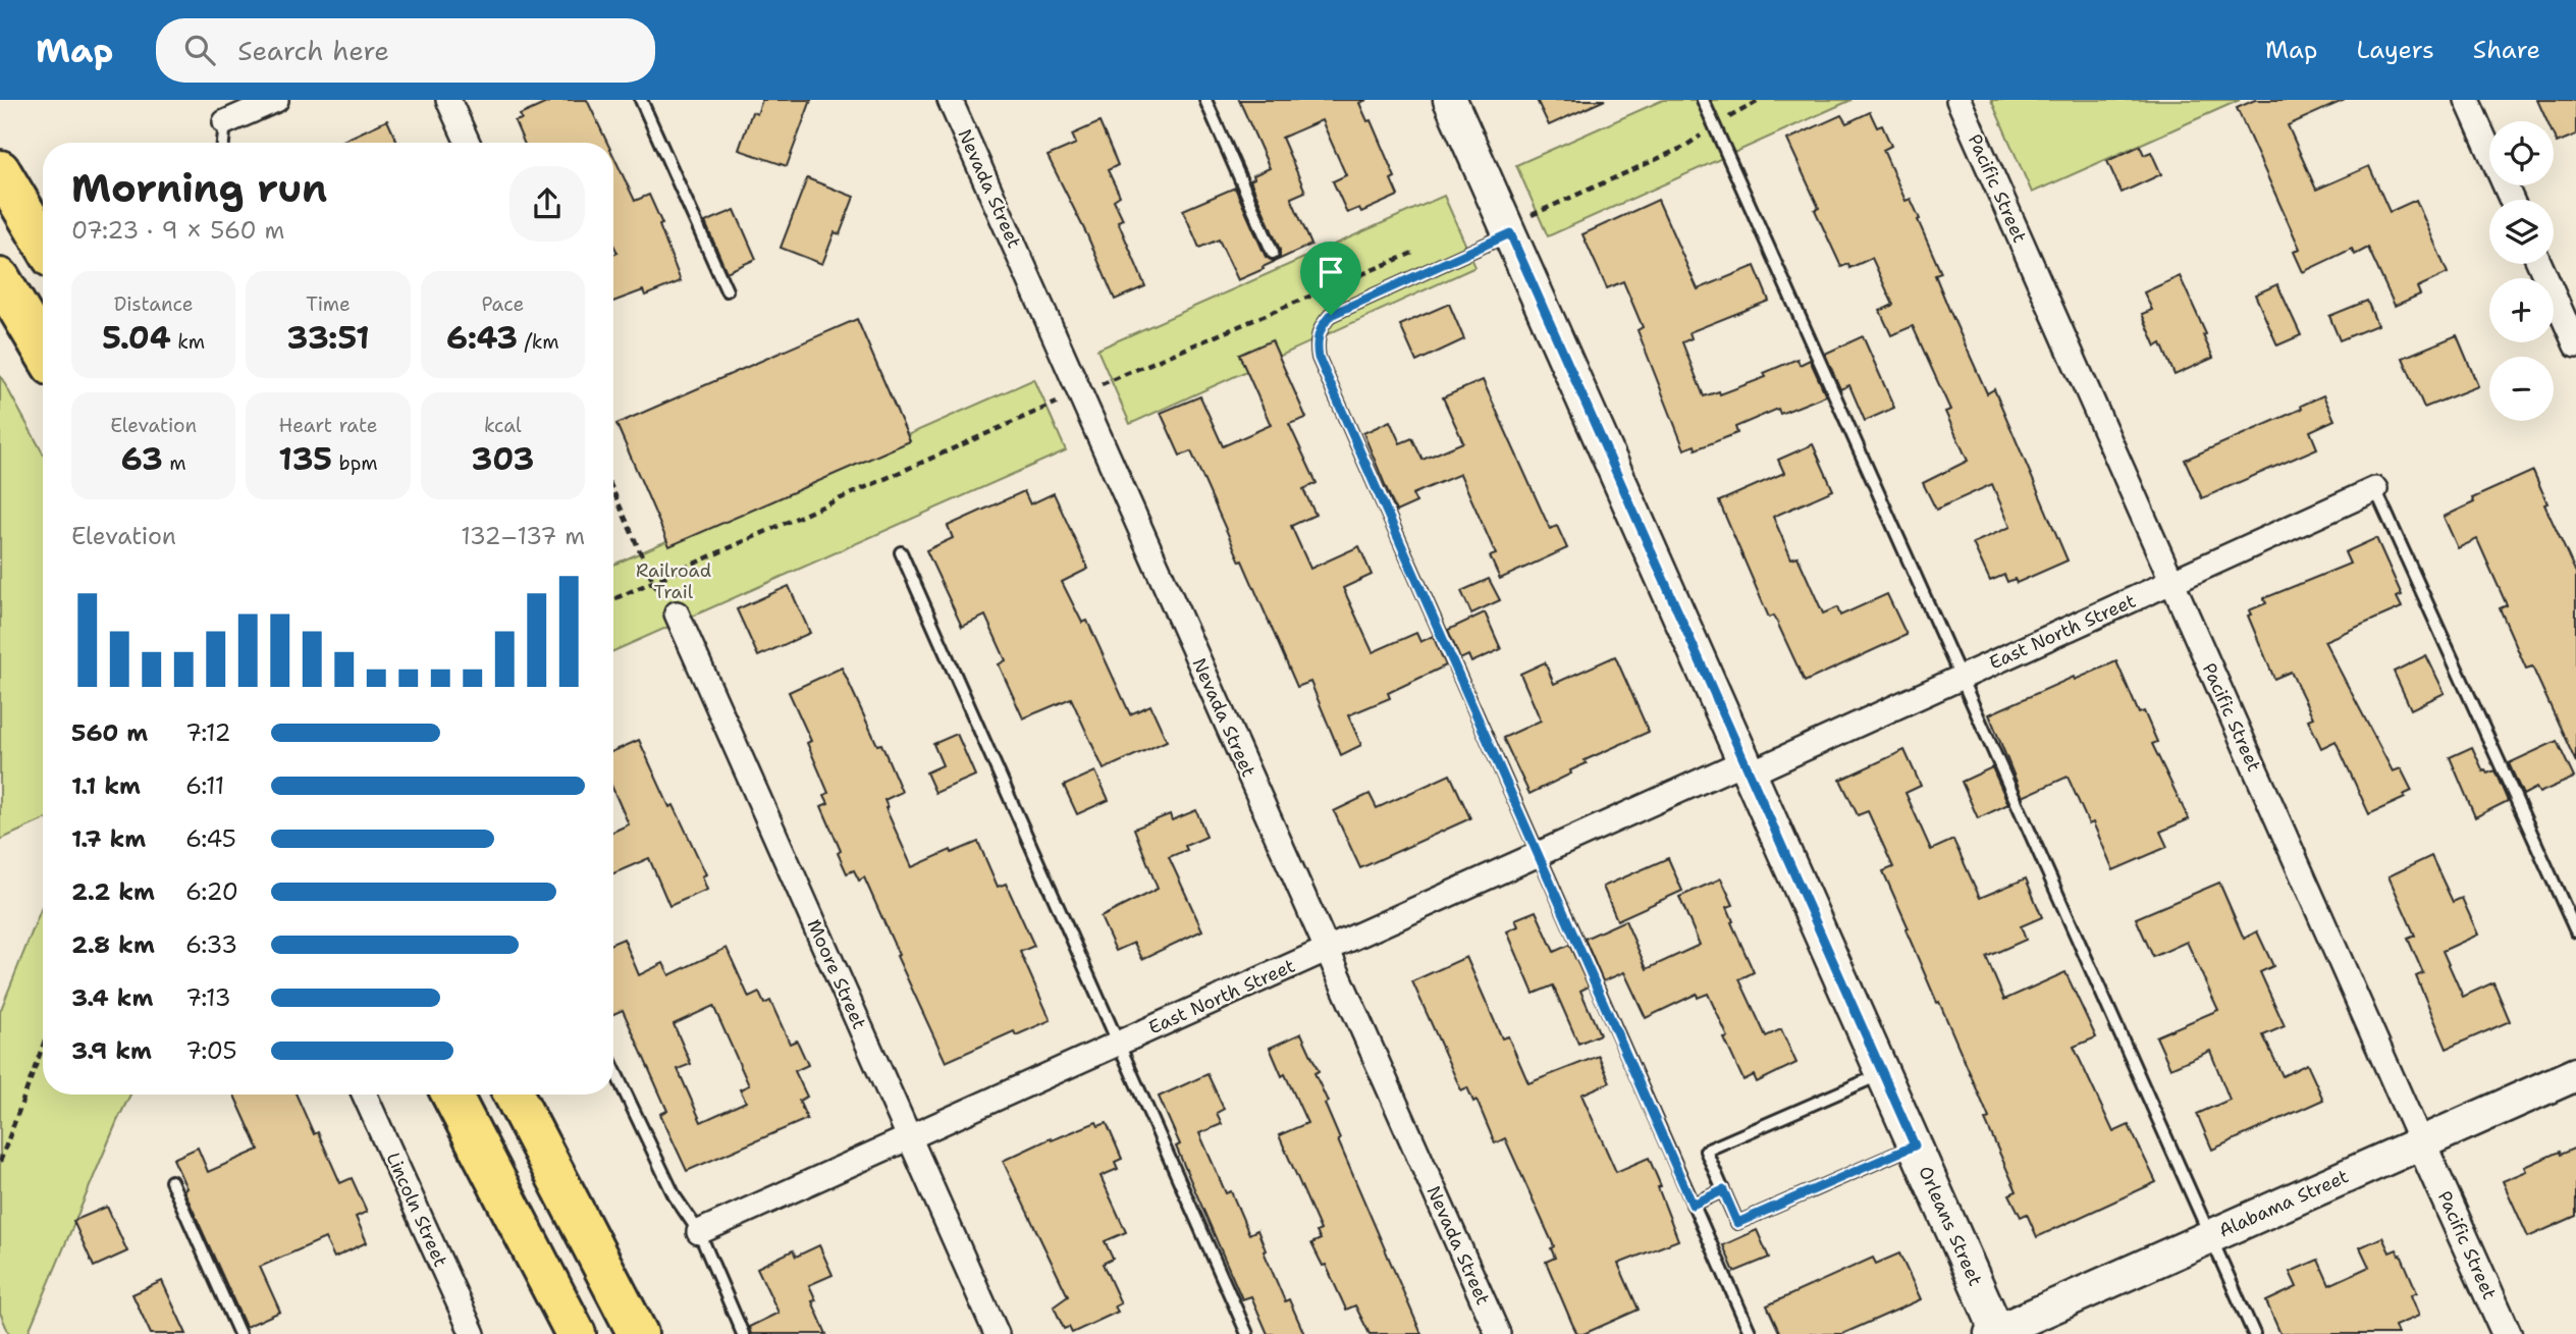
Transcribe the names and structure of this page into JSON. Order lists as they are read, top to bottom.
{
  "streets": {
    "main road": ["Alabama Street", "Orleans Street"],
    "street": [
      "Nevada Street",
      "Pacific Street",
      "East North Street",
      "Moore Street",
      "Lincoln Street"
    ]
  },
  "crossings": [
    ["Nevada Street", "East North Street"],
    ["Pacific Street", "East North Street"],
    ["Pacific Street", "Alabama Street"],
    ["East North Street", "Moore Street"],
    ["East North Street", "Orleans Street"],
    ["Alabama Street", "Orleans Street"]
  ],
  "parks": ["Railroad Trail"],
  "page": {
    "header": "Map",
    "search": "Search here",
    "nav": ["Map", "Layers", "Share"],
    "map_buttons": ["+", "−"],
    "heading": ["Morning run", "07:23 · 9 × 560 m"],
    "stats": [
      ["Distance", "5.04 km"],
      ["Time", "33:51"],
      ["Pace", "6:43 /km"],
      ["Elevation", "63 m"],
      ["Heart rate", "135 bpm"],
      ["kcal", "303"]
    ],
    "chart": ["Elevation", "132–137 m"],
    "list": [
      {
        "name": "560 m",
        "note": "7:12"
      },
      {
        "name": "1.1 km",
        "note": "6:11"
      },
      {
        "name": "1.7 km",
        "note": "6:45"
      },
      {
        "name": "2.2 km",
        "note": "6:20"
      },
      {
        "name": "2.8 km",
        "note": "6:33"
      },
      {
        "name": "3.4 km",
        "note": "7:13"
      },
      {
        "name": "3.9 km",
        "note": "7:05"
      }
    ]
  }
}
